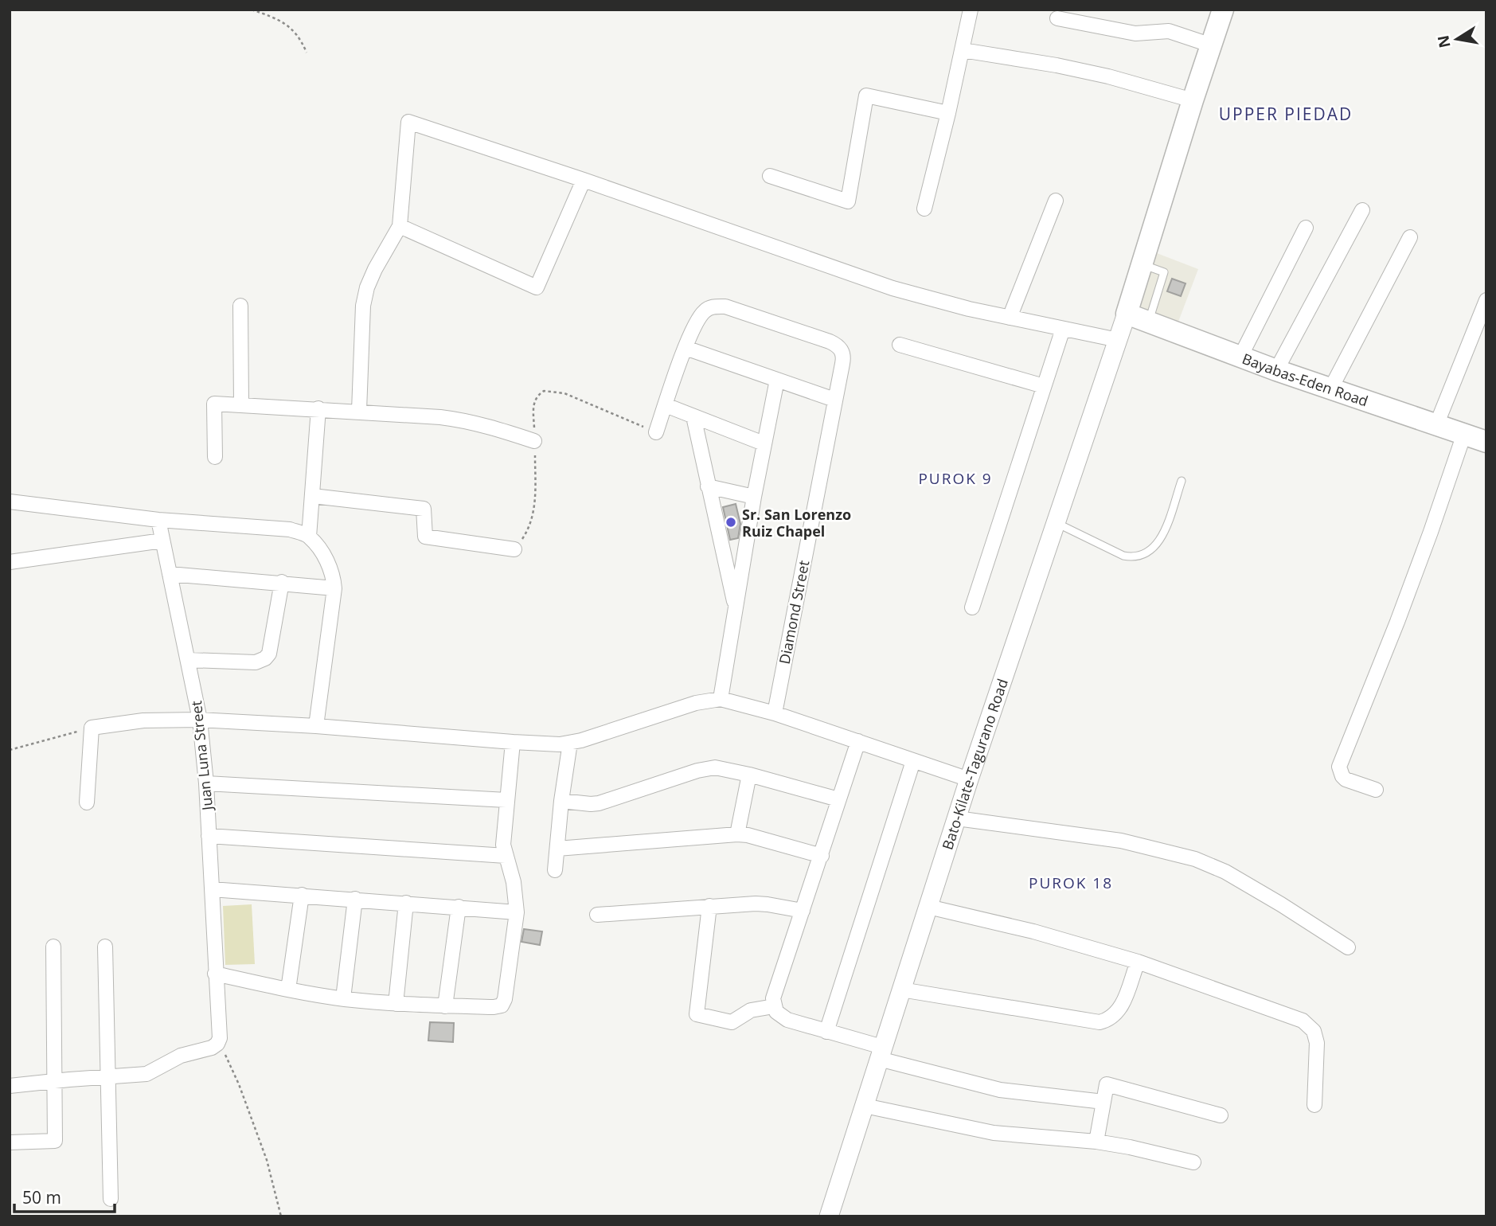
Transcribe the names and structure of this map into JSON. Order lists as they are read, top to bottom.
{
  "streets": {
    "main road": ["Bayabas-Eden Road"],
    "street": ["Diamond Street", "Juan Luna Street", "Bato-Kilate-Tagurano Road"]
  },
  "crossings": [
    ["Bayabas-Eden Road", "Bato-Kilate-Tagurano Road"]
  ],
  "districts": ["UPPER PIEDAD", "PUROK 9", "PUROK 18"],
  "places": ["Sr. San Lorenzo Ruiz Chapel"],
  "scale_bar": "50 m",
  "north": "left"
}
